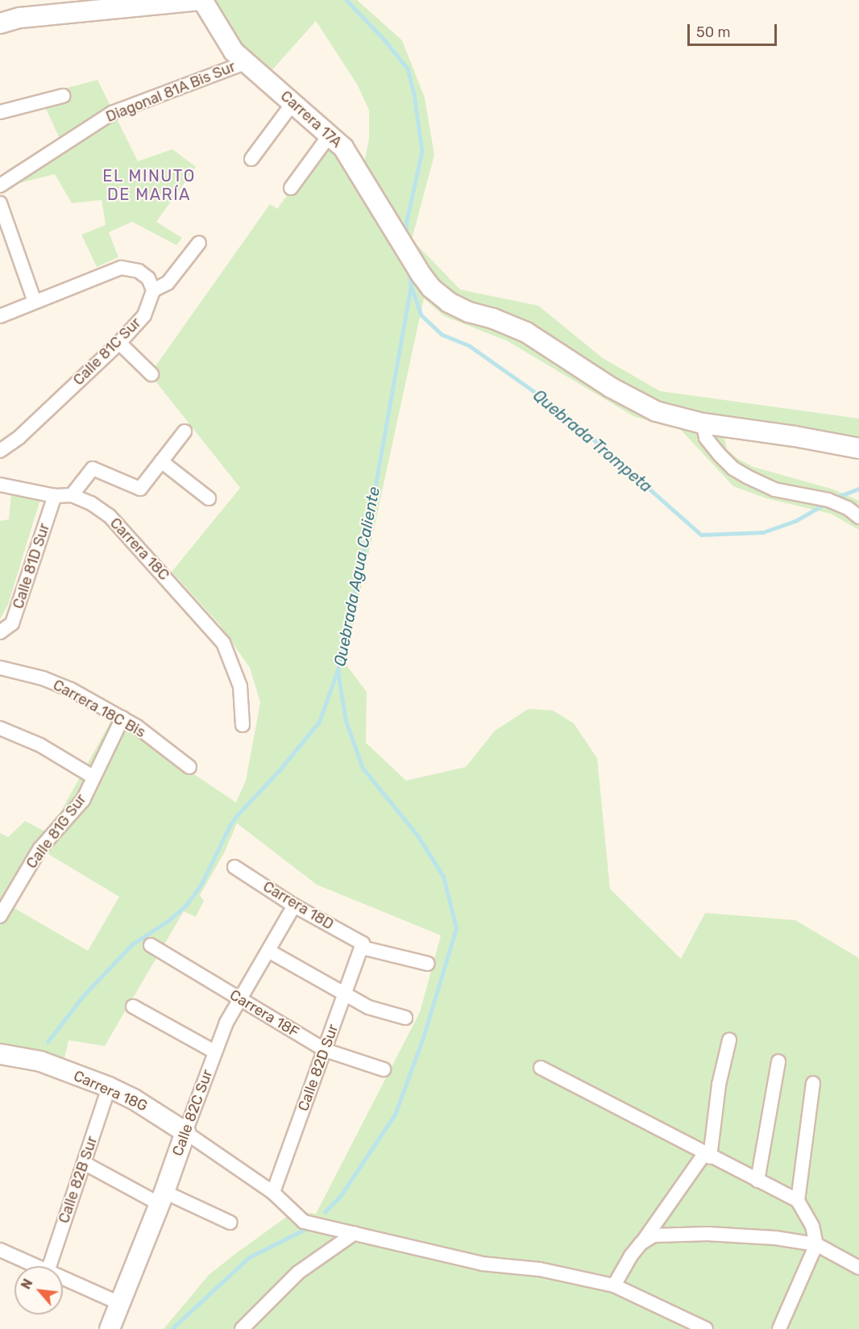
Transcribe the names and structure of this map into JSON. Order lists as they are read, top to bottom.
{
  "streets": {
    "street": [
      "Diagonal 81A Bis Sur",
      "Carrera 17A",
      "Calle 81C Sur",
      "Carrera 18C",
      "Calle 81D Sur",
      "Carrera 18C Bis",
      "Calle 81G Sur",
      "Carrera 18D",
      "Carrera 18F",
      "Calle 82D Sur",
      "Carrera 18G",
      "Calle 82C Sur",
      "Calle 82B Sur"
    ]
  },
  "crossings": [
    ["Diagonal 81A Bis Sur", "Carrera 17A"],
    ["Carrera 18C", "Calle 81D Sur"],
    ["Carrera 18C Bis", "Calle 81G Sur"],
    ["Carrera 18D", "Calle 82D Sur"],
    ["Carrera 18D", "Calle 82C Sur"],
    ["Carrera 18F", "Calle 82D Sur"],
    ["Carrera 18F", "Calle 82C Sur"],
    ["Calle 82D Sur", "Carrera 18G"],
    ["Carrera 18G", "Calle 82C Sur"],
    ["Carrera 18G", "Calle 82B Sur"]
  ],
  "districts": ["EL MINUTO DE MARÍA"],
  "water": ["Quebrada Trompeta", "Quebrada Agua Caliente"],
  "scale_bar": "50 m",
  "north": "top left"
}
